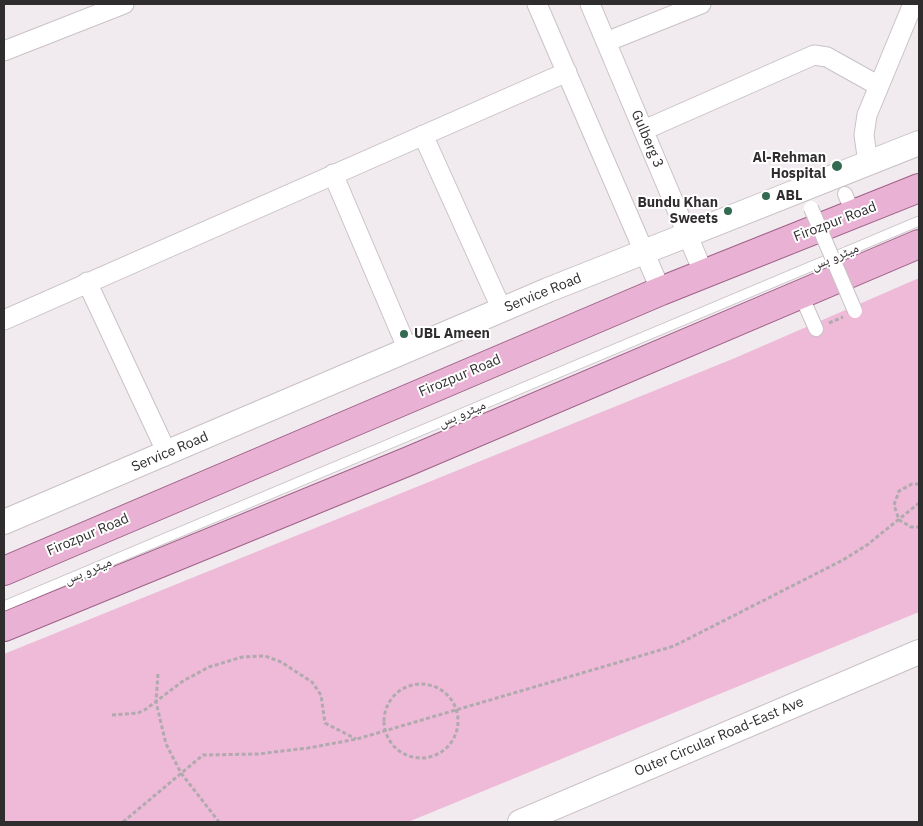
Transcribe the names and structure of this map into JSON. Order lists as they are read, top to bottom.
{
  "streets": {
    "main road": ["Firozpur Road"],
    "street": ["Gulberg 3", "Service Road", "Outer Circular Road-East Ave"],
    "lane": ["میٹرو بس"]
  },
  "crossings": [
    ["Gulberg 3", "Firozpur Road"],
    ["Gulberg 3", "Service Road"]
  ],
  "places": [
    "Al-Rehman Hospital",
    "ABL",
    "Bundu Khan Sweets",
    "UBL Ameen"
  ]
}
